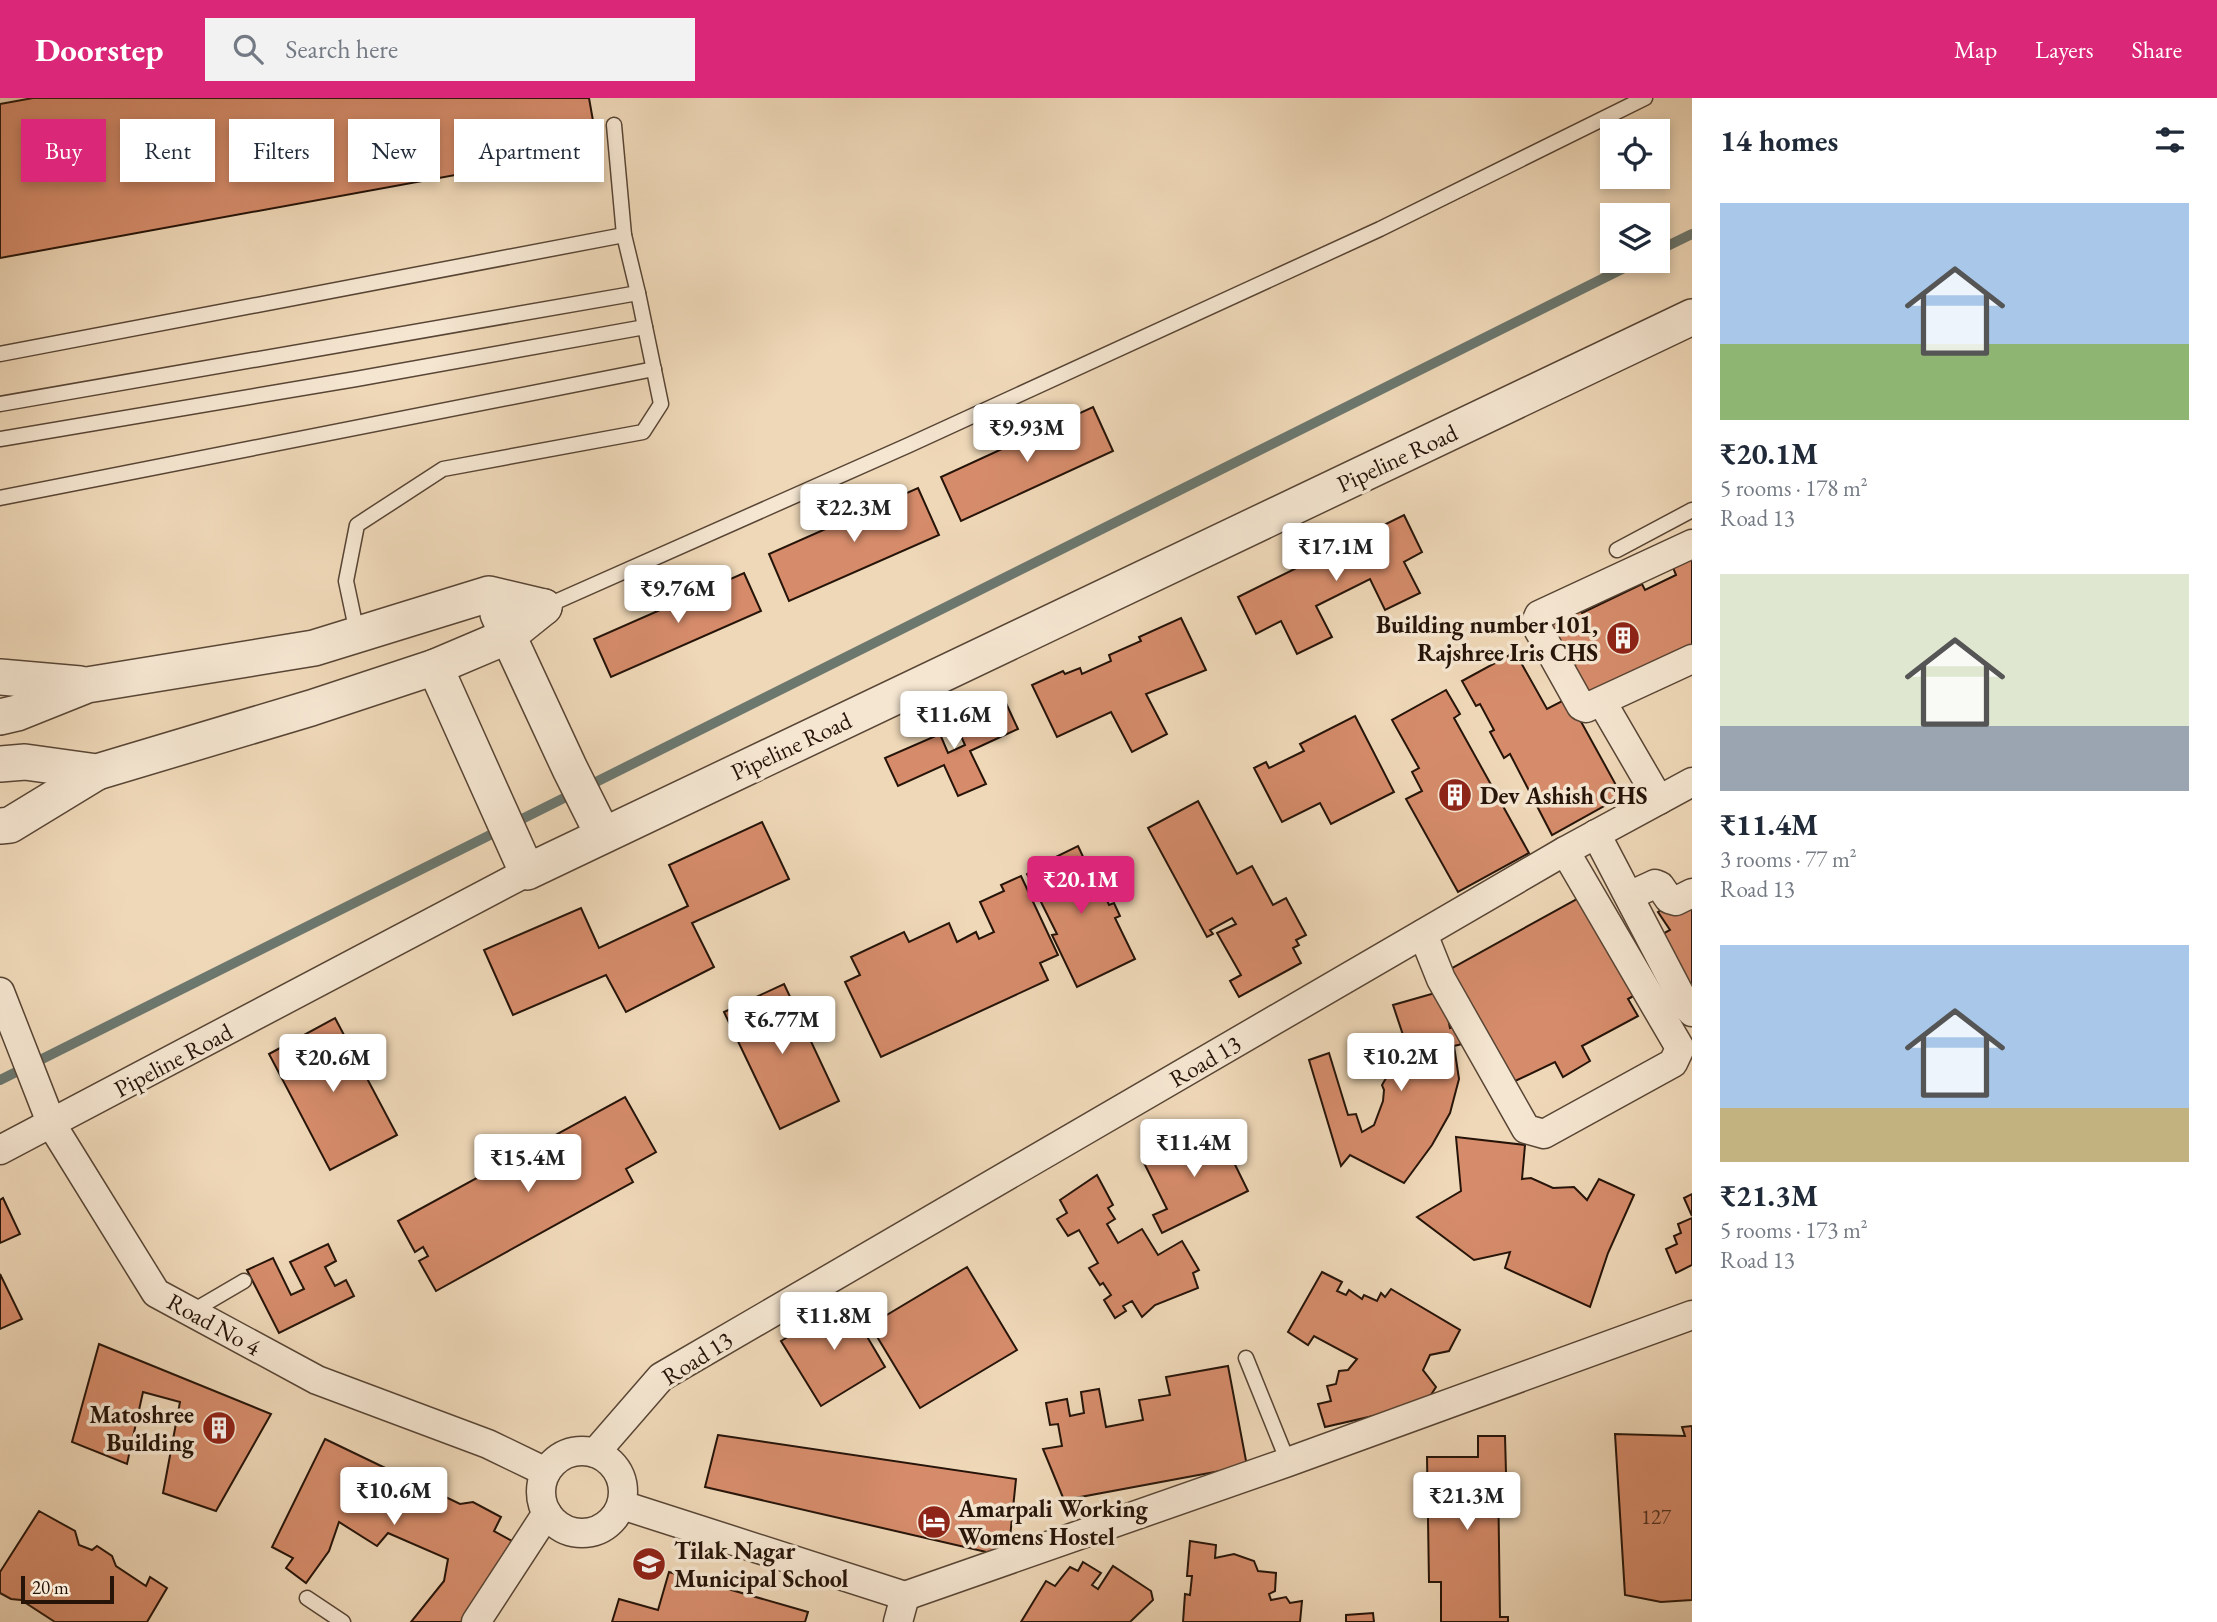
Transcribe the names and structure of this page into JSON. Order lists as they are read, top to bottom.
{
  "streets": {
    "street": ["Pipeline Road", "Road 13", "Road No 4"]
  },
  "crossings": [
    ["Pipeline Road", "Road No 4"],
    ["Road 13", "Road No 4"]
  ],
  "places": {
    "building": ["Building number 101, Rajshree Iris CHS", "Dev Ashish CHS", "Matoshree Building"],
    "hotel": ["Amarpali Working Womens Hostel"],
    "school or university": ["Tilak Nagar Municipal School"]
  },
  "house_numbers": ["127"],
  "scale_bar": "20 m",
  "page": {
    "header": "Doorstep",
    "search": "Search here",
    "nav": ["Map", "Layers", "Share"],
    "heading": "14 homes",
    "chip": [
      "Buy",
      "Rent",
      "Filters",
      "New",
      "Apartment"
    ],
    "list": [
      {
        "name": "₹20.1M",
        "note": "5 rooms · 178 m² · Road 13"
      },
      {
        "name": "₹11.4M",
        "note": "3 rooms · 77 m² · Road 13"
      },
      {
        "name": "₹21.3M",
        "note": "5 rooms · 173 m² · Road 13"
      }
    ],
    "price": [
      "₹9.93M",
      "₹22.3M",
      "₹17.1M",
      "₹9.76M",
      "₹11.6M",
      "₹20.1M",
      "₹6.77M",
      "₹10.2M",
      "₹20.6M",
      "₹11.4M",
      "₹15.4M",
      "₹11.8M",
      "₹10.6M",
      "₹21.3M"
    ],
    "scale": "20 m"
  }
}
